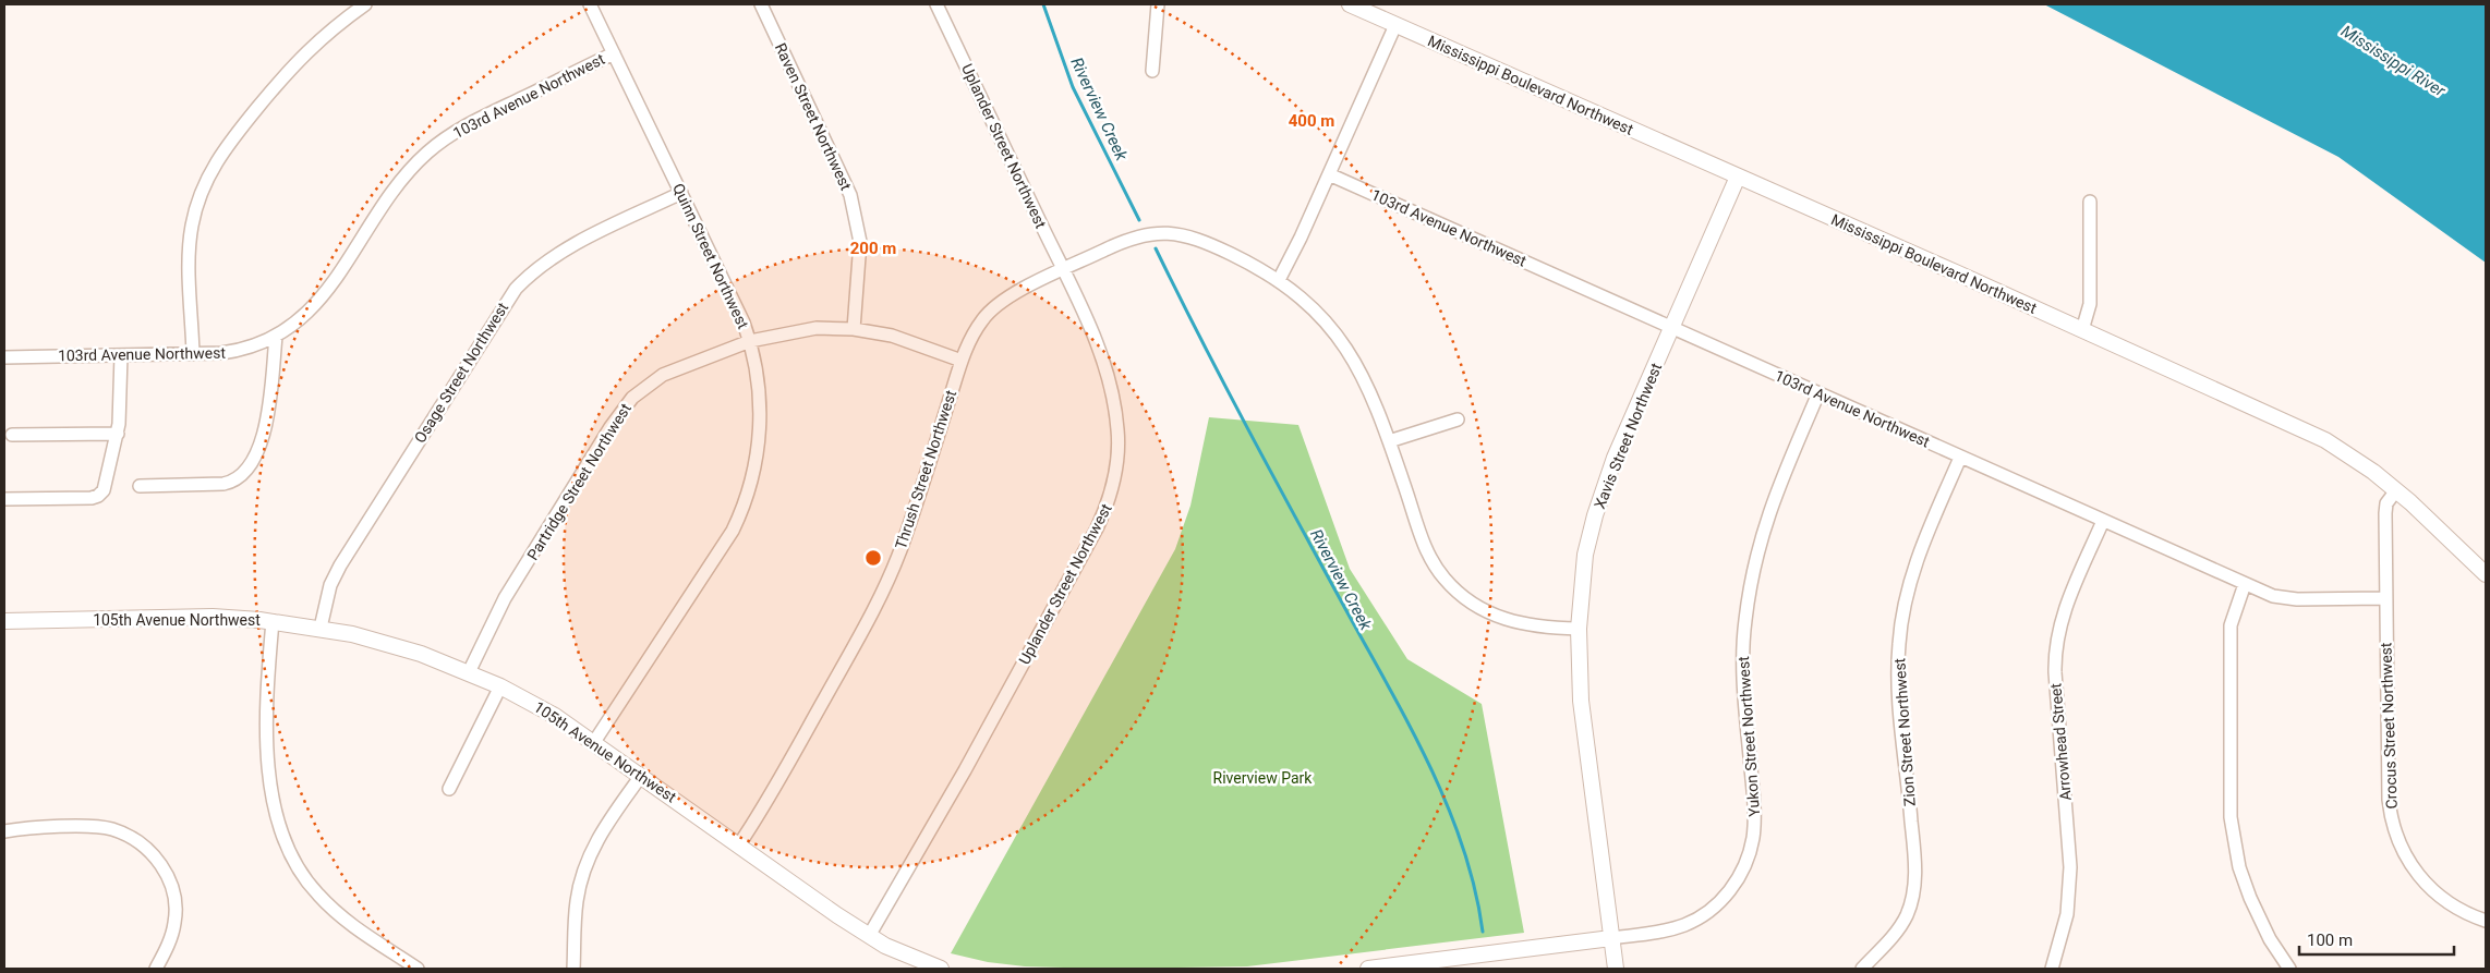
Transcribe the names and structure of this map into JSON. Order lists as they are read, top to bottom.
{
  "streets": {
    "street": [
      "Mississippi Boulevard Northwest",
      "103rd Avenue Northwest",
      "Raven Street Northwest",
      "Uplander Street Northwest",
      "Quinn Street Northwest",
      "Osage Street Northwest",
      "Xavis Street Northwest",
      "Thrush Street Northwest",
      "Partridge Street Northwest",
      "105th Avenue Northwest",
      "Crocus Street Northwest",
      "Zion Street Northwest",
      "Yukon Street Northwest",
      "Arrowhead Street"
    ]
  },
  "crossings": [
    ["Mississippi Boulevard Northwest", "Xavis Street Northwest"],
    ["Mississippi Boulevard Northwest", "Crocus Street Northwest"],
    ["103rd Avenue Northwest", "Quinn Street Northwest"],
    ["103rd Avenue Northwest", "Xavis Street Northwest"],
    ["103rd Avenue Northwest", "Crocus Street Northwest"],
    ["103rd Avenue Northwest", "Zion Street Northwest"],
    ["103rd Avenue Northwest", "Yukon Street Northwest"],
    ["103rd Avenue Northwest", "Arrowhead Street"],
    ["Raven Street Northwest", "Partridge Street Northwest"],
    ["Uplander Street Northwest", "Thrush Street Northwest"],
    ["Uplander Street Northwest", "105th Avenue Northwest"],
    ["Quinn Street Northwest", "Osage Street Northwest"],
    ["Quinn Street Northwest", "Partridge Street Northwest"],
    ["Quinn Street Northwest", "105th Avenue Northwest"],
    ["Osage Street Northwest", "105th Avenue Northwest"],
    ["Xavis Street Northwest", "Thrush Street Northwest"],
    ["Xavis Street Northwest", "Yukon Street Northwest"],
    ["Thrush Street Northwest", "Partridge Street Northwest"],
    ["Thrush Street Northwest", "105th Avenue Northwest"],
    ["Partridge Street Northwest", "105th Avenue Northwest"]
  ],
  "water": ["Mississippi River", "Riverview Creek"],
  "parks": ["Riverview Park"],
  "scale_bar": "100 m",
  "rings": ["400 m", "200 m"]
}
